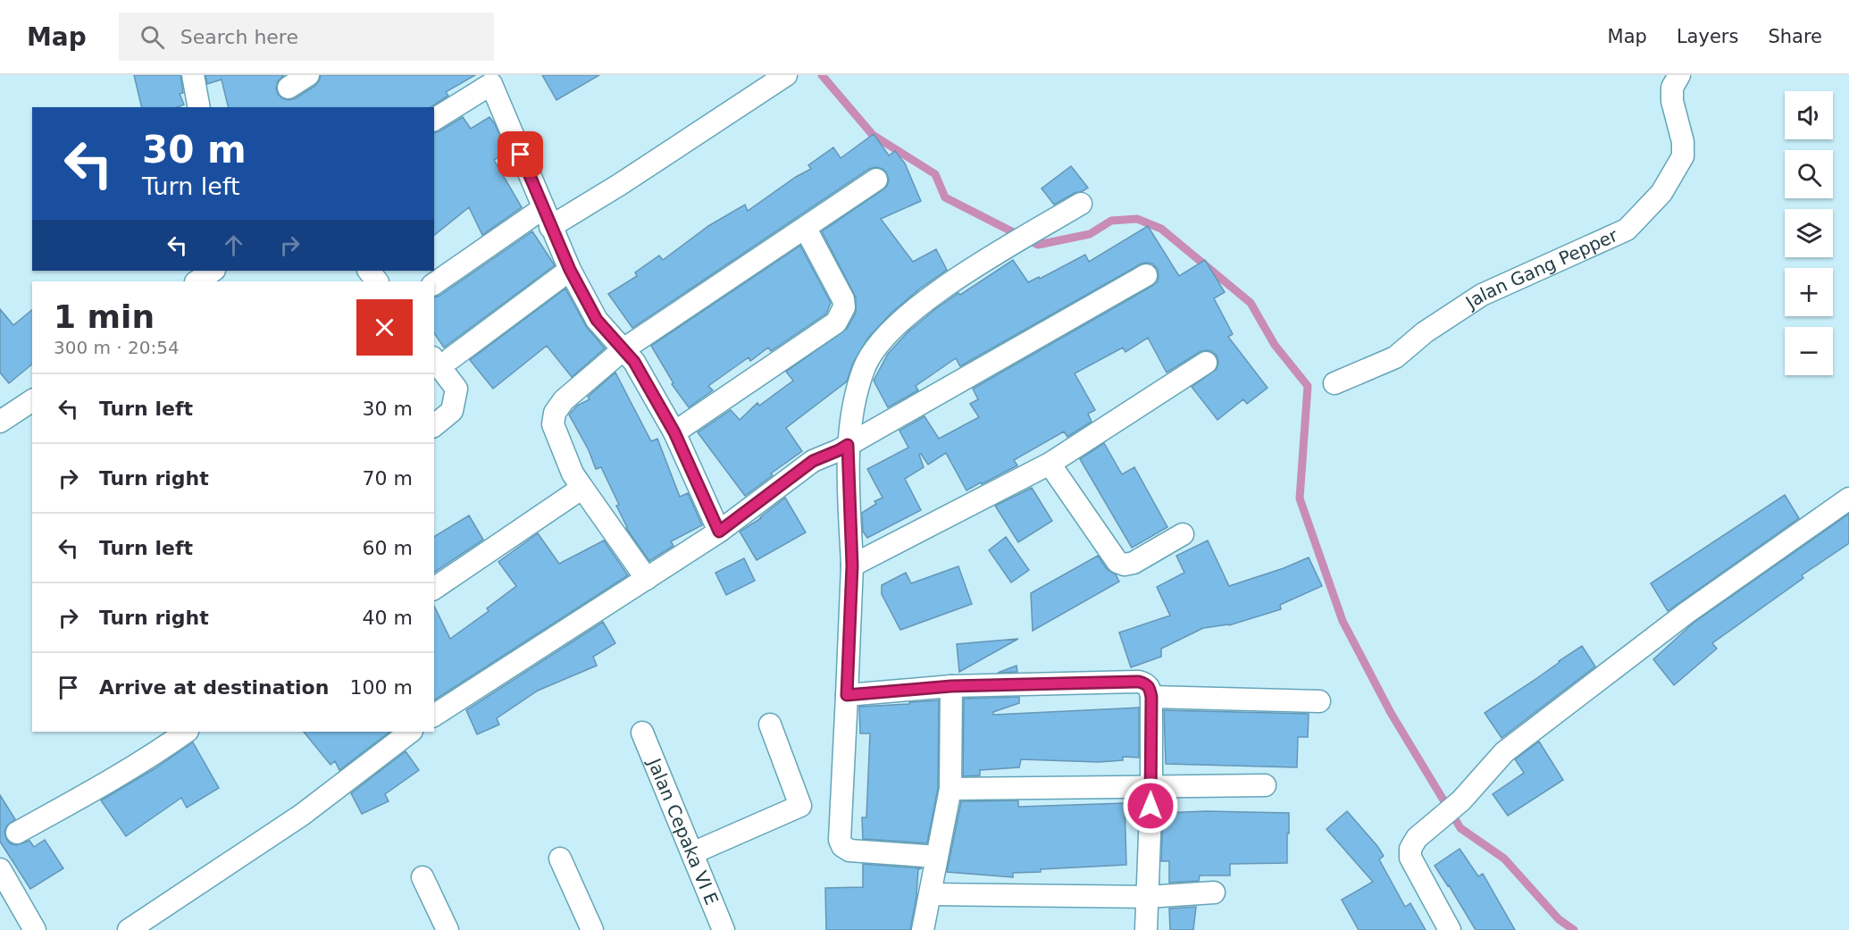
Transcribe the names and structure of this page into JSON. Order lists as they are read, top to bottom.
{
  "streets": {
    "street": ["Jalan Gang Pepper", "Jalan Cepaka VI E"]
  },
  "page": {
    "header": "Map",
    "search": "Search here",
    "nav": ["Map", "Layers", "Share"],
    "map_buttons": ["+", "−"],
    "turn": ["30 m", "Turn left"],
    "heading": ["1 min", "300 m · 20:54"],
    "list": [
      {
        "name": "Turn left",
        "value": "30 m"
      },
      {
        "name": "Turn right",
        "value": "70 m"
      },
      {
        "name": "Turn left",
        "value": "60 m"
      },
      {
        "name": "Turn right",
        "value": "40 m"
      },
      {
        "name": "Arrive at destination",
        "value": "100 m"
      }
    ]
  }
}
